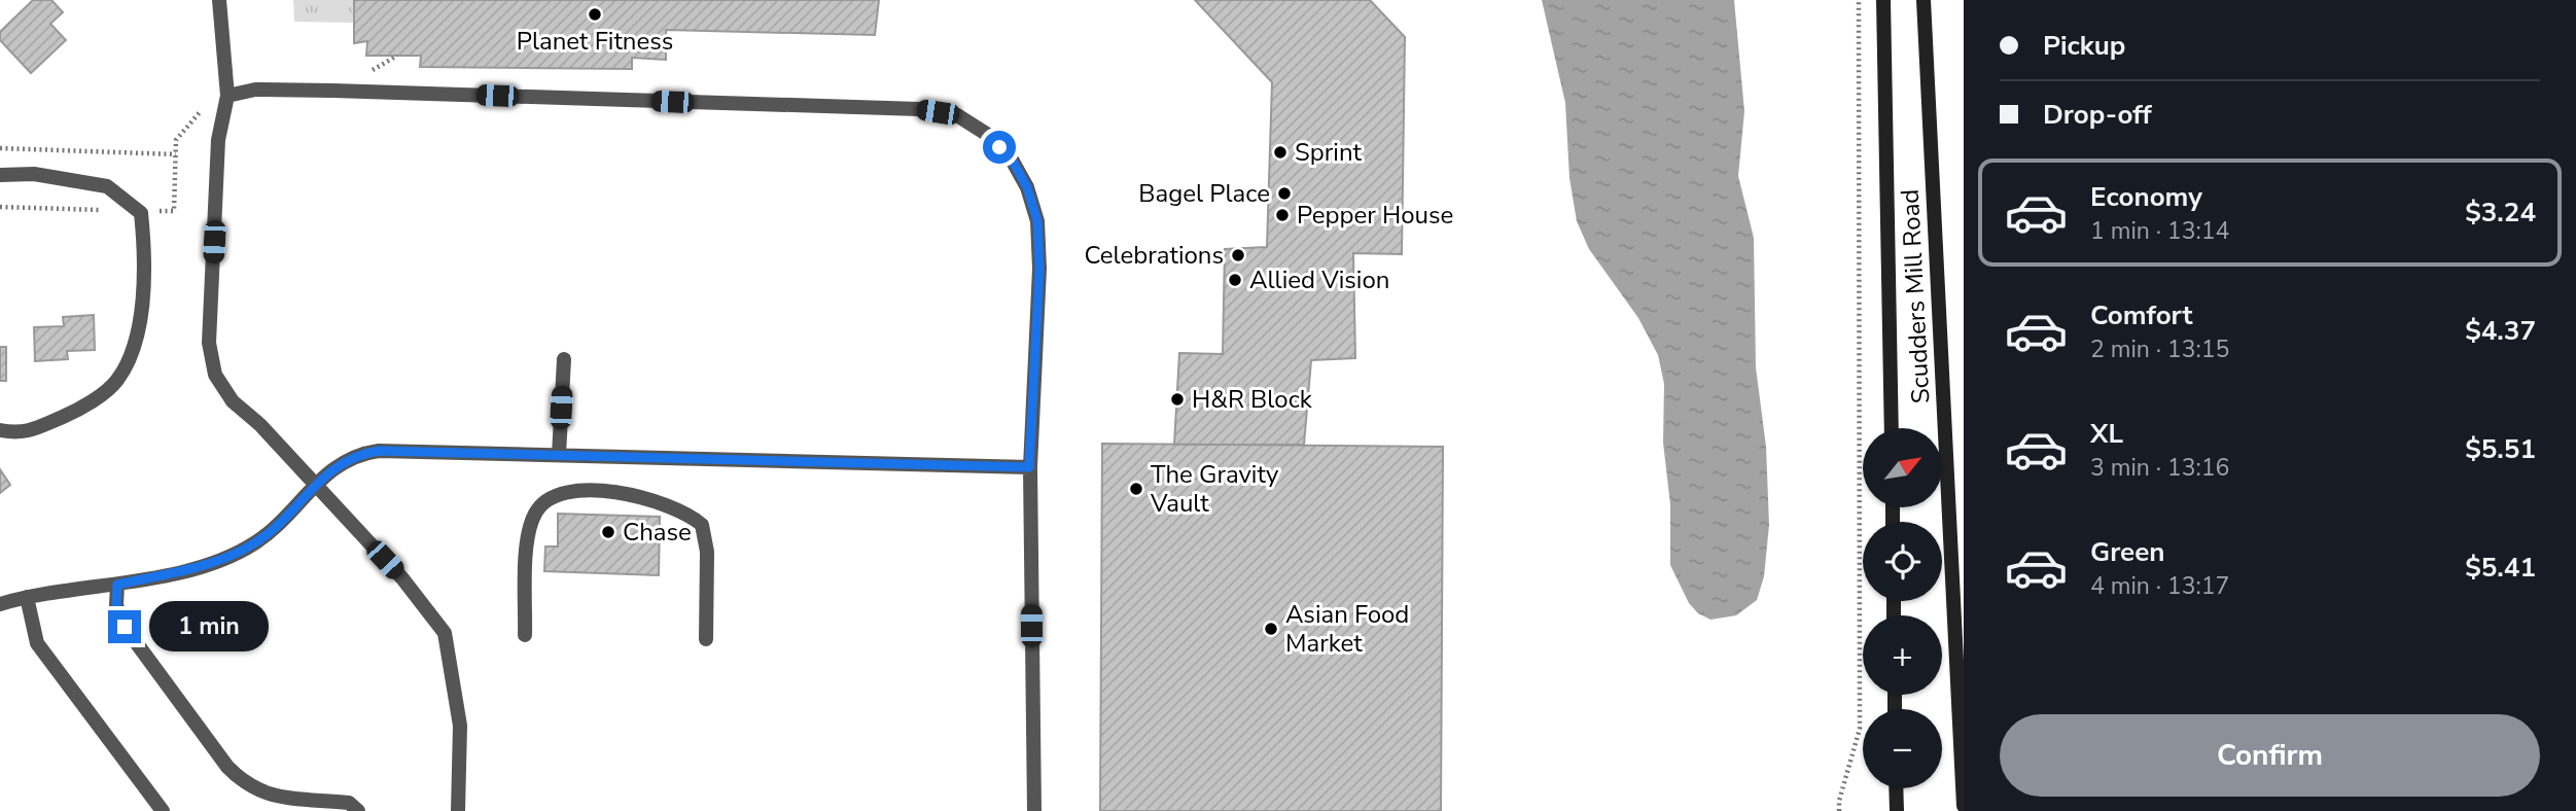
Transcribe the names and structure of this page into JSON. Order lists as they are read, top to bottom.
{
  "streets": {
    "main road": ["Scudders Mill Road"]
  },
  "places": [
    "Planet Fitness",
    "Sprint",
    "Bagel Place",
    "Pepper House",
    "Celebrations",
    "Allied Vision",
    "H&R Block",
    "The Gravity Vault",
    "Chase",
    "Asian Food Market"
  ],
  "north": "top right",
  "page": {
    "banner": ["Pickup", "Drop-off"],
    "list": [
      {
        "name": "Economy",
        "note": "1 min · 13:14",
        "value": "$3.24"
      },
      {
        "name": "Comfort",
        "note": "2 min · 13:15",
        "value": "$4.37"
      },
      {
        "name": "XL",
        "note": "3 min · 13:16",
        "value": "$5.51"
      },
      {
        "name": "Green",
        "note": "4 min · 13:17",
        "value": "$5.41"
      }
    ],
    "map_buttons": ["+", "−"],
    "bubble": "1 min",
    "buttons": "Confirm"
  }
}
